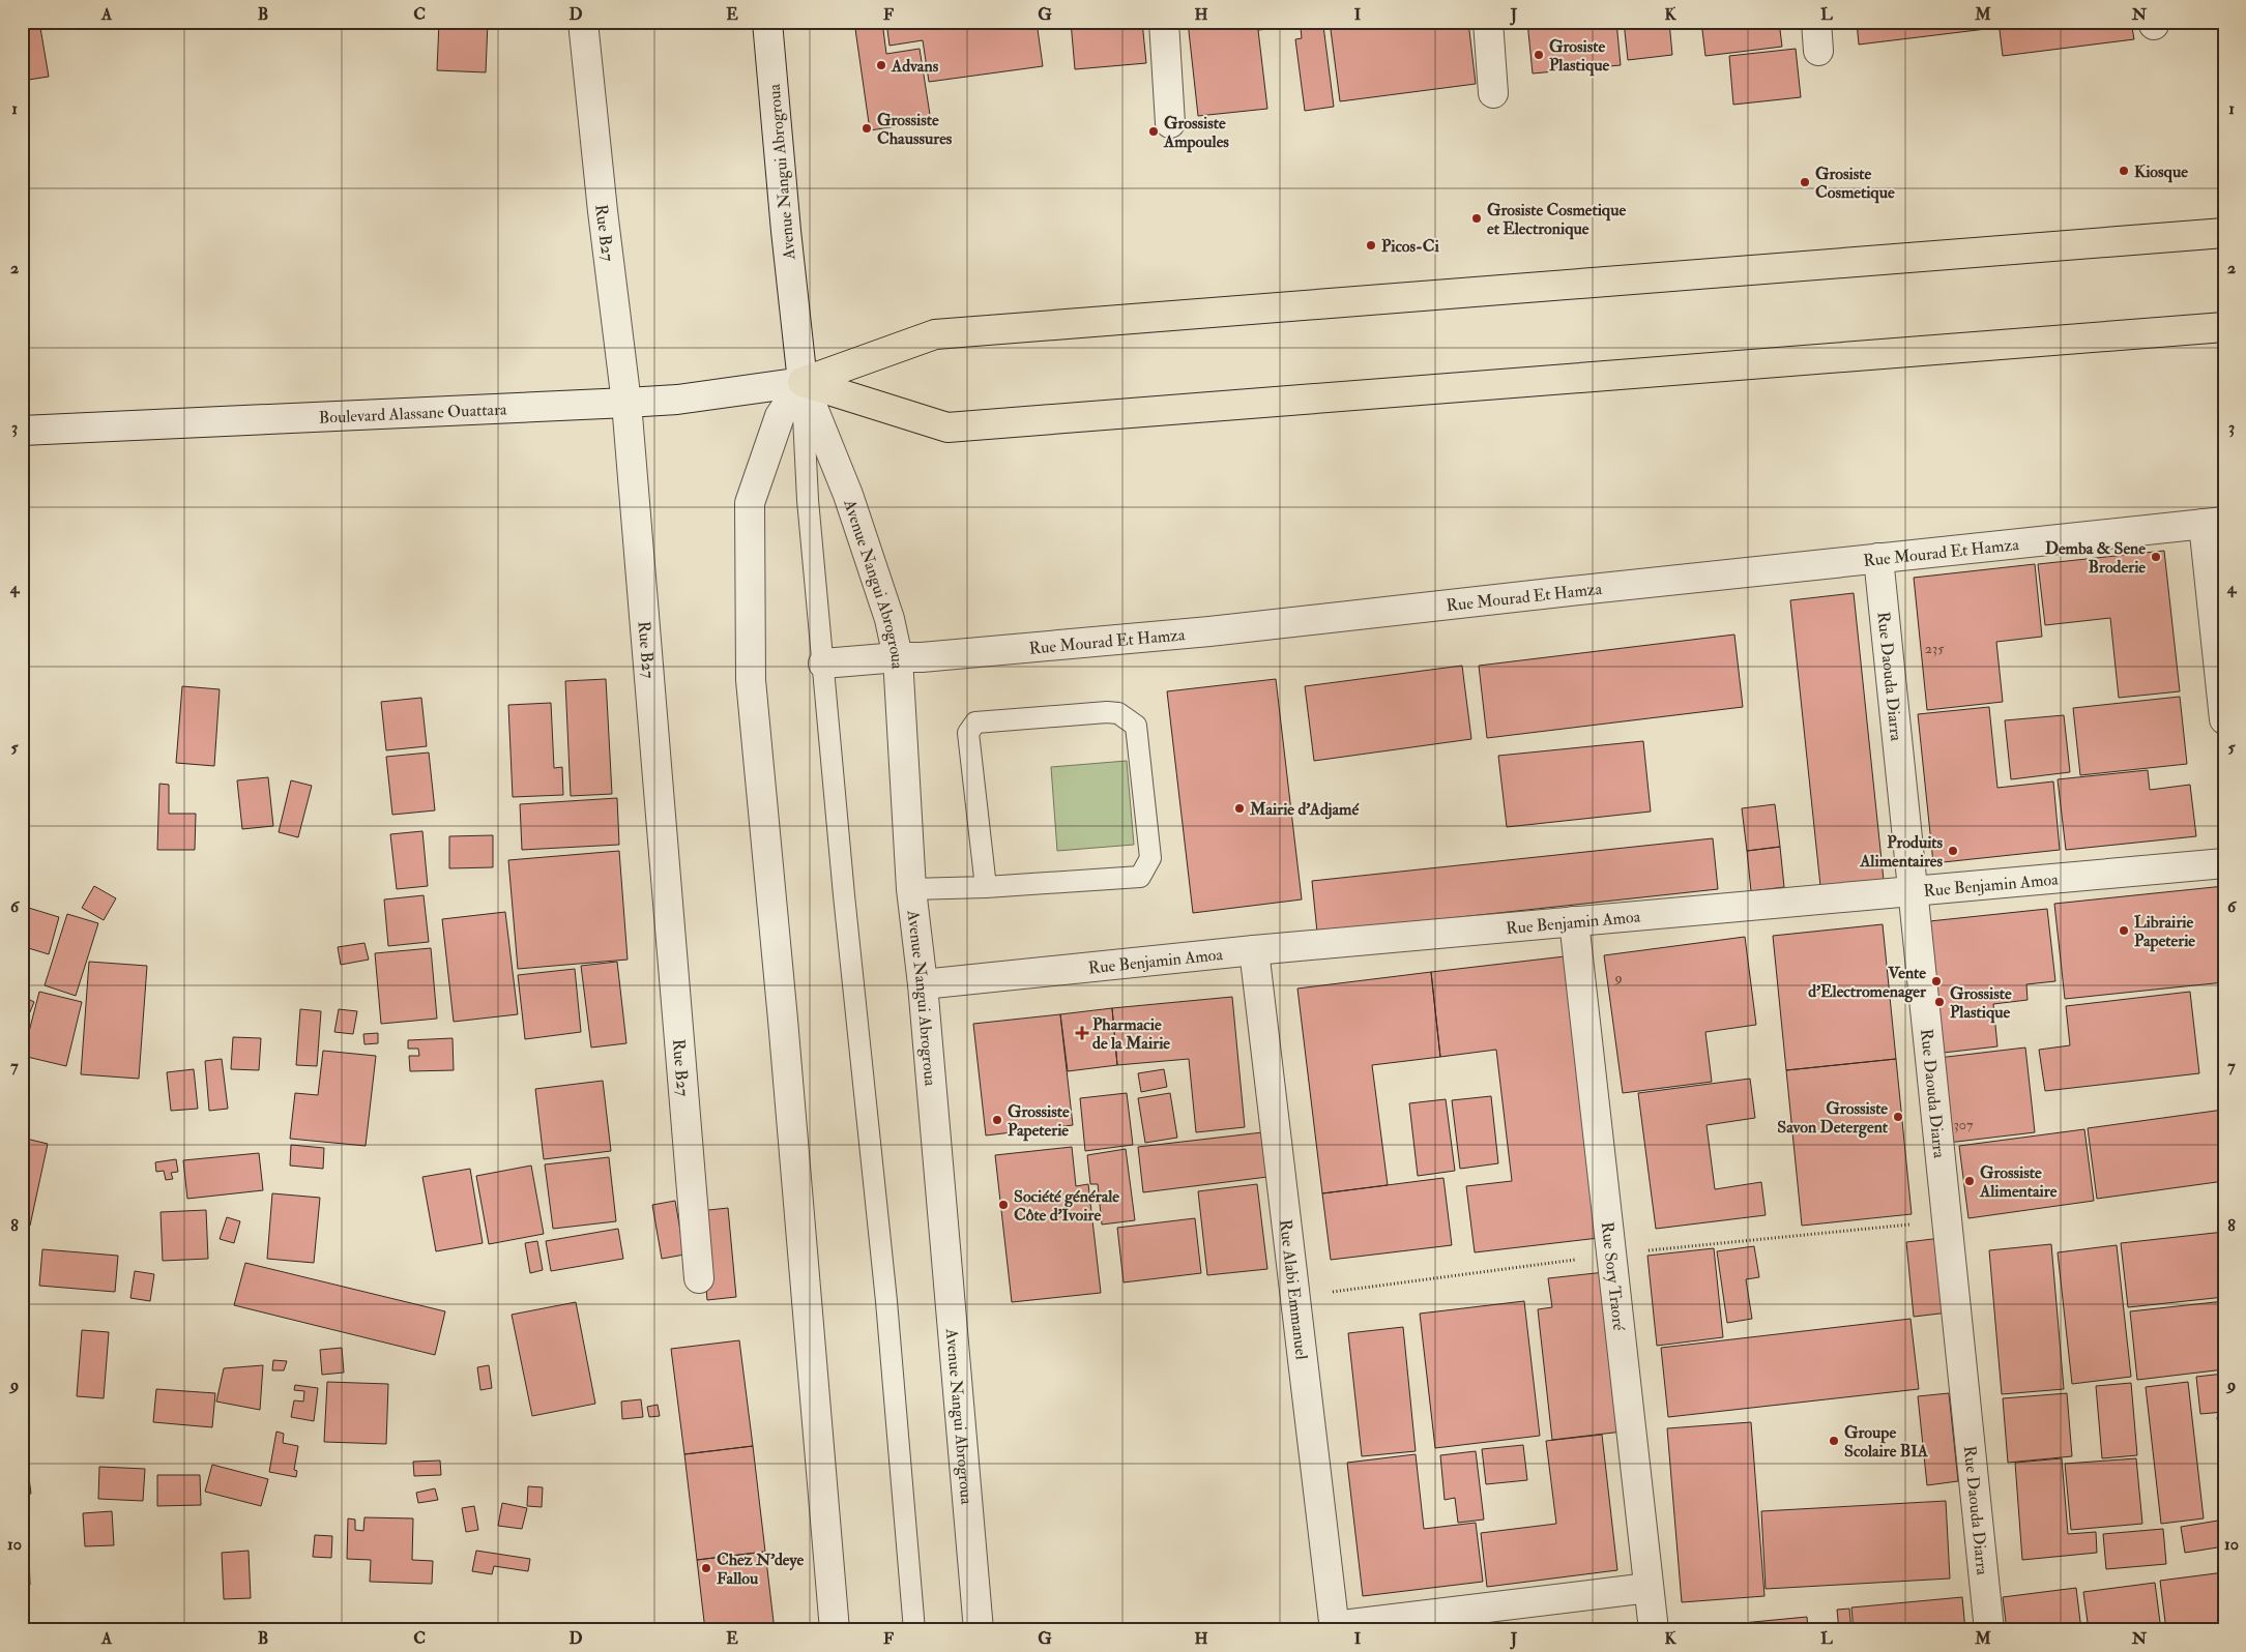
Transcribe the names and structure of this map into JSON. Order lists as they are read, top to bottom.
{
  "streets": {
    "street": [
      "Avenue Nangui Abrogroua",
      "Rue B27",
      "Boulevard Alassane Ouattara",
      "Rue Mourad Et Hamza",
      "Rue Daouda Diarra",
      "Rue Benjamin Amoa",
      "Rue Sory Traoré",
      "Rue Alabi Emmanuel"
    ]
  },
  "crossings": [
    ["Avenue Nangui Abrogroua", "Boulevard Alassane Ouattara"],
    ["Avenue Nangui Abrogroua", "Rue Mourad Et Hamza"],
    ["Avenue Nangui Abrogroua", "Rue Benjamin Amoa"],
    ["Rue B27", "Boulevard Alassane Ouattara"],
    ["Rue Mourad Et Hamza", "Rue Daouda Diarra"],
    ["Rue Daouda Diarra", "Rue Benjamin Amoa"],
    ["Rue Benjamin Amoa", "Rue Sory Traoré"],
    ["Rue Benjamin Amoa", "Rue Alabi Emmanuel"]
  ],
  "places": {
    "other": [
      "Grosiste Plastique",
      "Advans",
      "Grossiste Chaussures",
      "Grossiste Ampoules",
      "Kiosque",
      "Grosiste Cosmetique",
      "Grosiste Cosmetique et Electronique",
      "Picos-Ci",
      "Demba & Sene Broderie",
      "Mairie d'Adjamé",
      "Produits Alimentaires",
      "Librairie Papeterie",
      "Vente d'Electromenager",
      "Grossiste Plastique",
      "Grossiste Savon Detergent",
      "Grossiste Papeterie",
      "Grossiste Alimentaire",
      "Société générale Côte d'Ivoire",
      "Groupe Scolaire BIA",
      "Chez N'deye Fallou"
    ],
    "health": ["Pharmacie de la Mairie"]
  },
  "house_numbers": ["235", "9", "307"],
  "grid": {
    "columns": [
      "A",
      "B",
      "C",
      "D",
      "E",
      "F",
      "G",
      "H",
      "I",
      "J",
      "K",
      "L",
      "M",
      "N"
    ],
    "rows": [
      "1",
      "2",
      "3",
      "4",
      "5",
      "6",
      "7",
      "8",
      "9",
      "10"
    ]
  }
}
